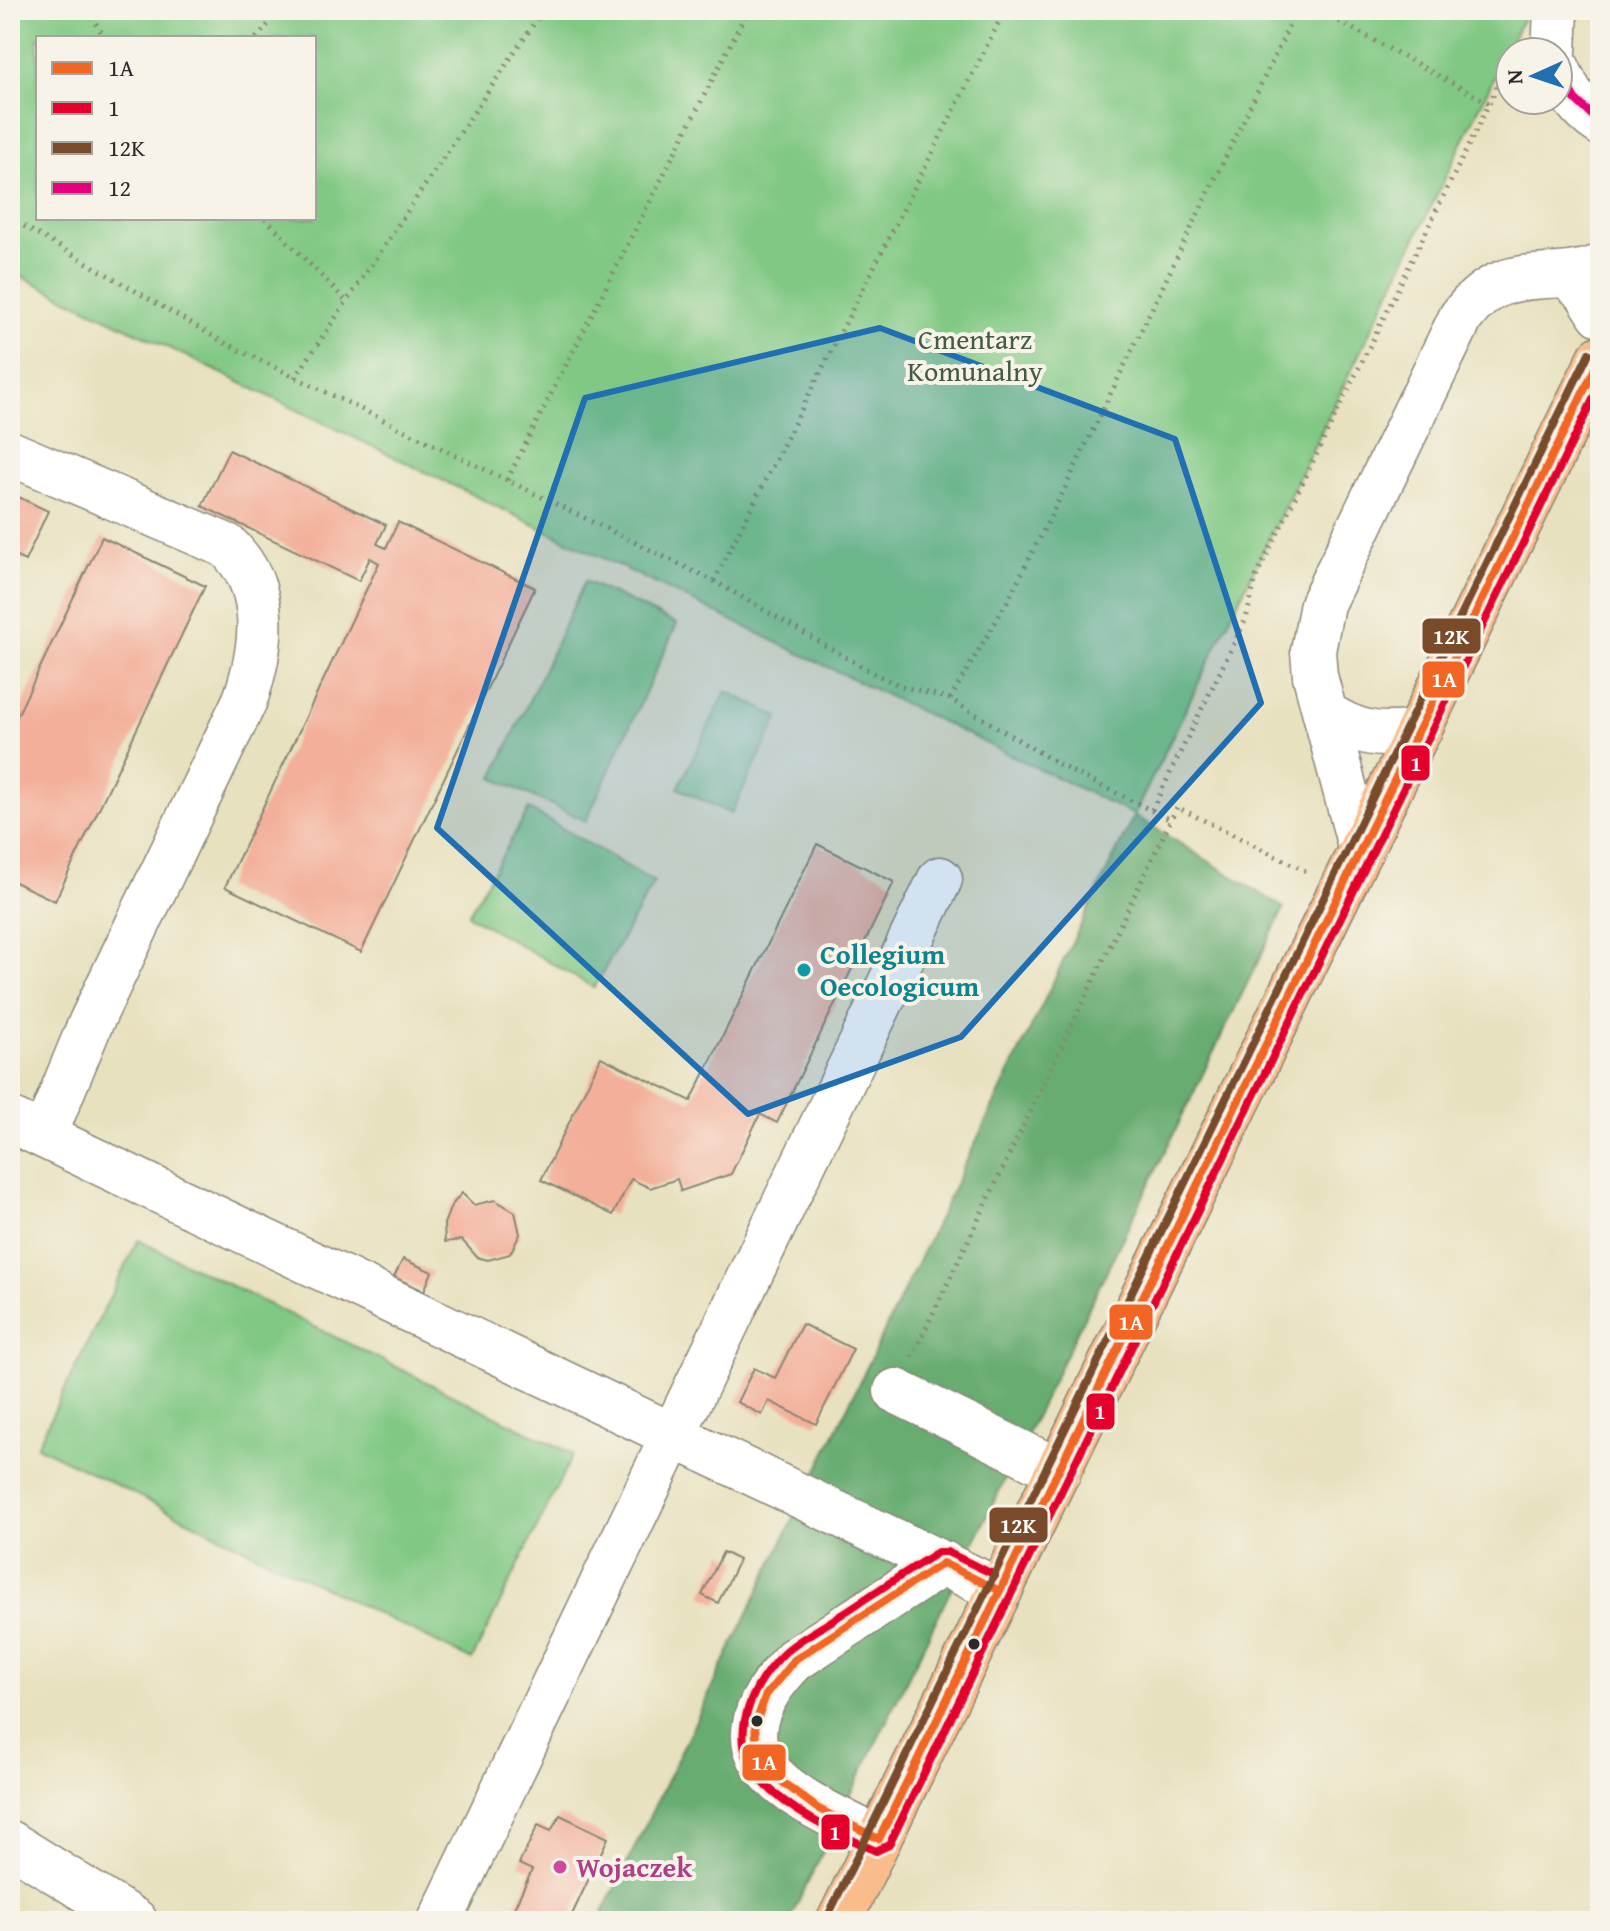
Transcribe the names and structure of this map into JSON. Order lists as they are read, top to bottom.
{
  "parks": ["Cmentarz Komunalny"],
  "places": ["Collegium Oecologicum", "Wojaczek"],
  "lines": [
    "transit line 12",
    "transit line 12K",
    "transit line 1A",
    "transit line 1"
  ],
  "legend": [
    "1A",
    "1",
    "12K",
    "12"
  ],
  "north": "left"
}
